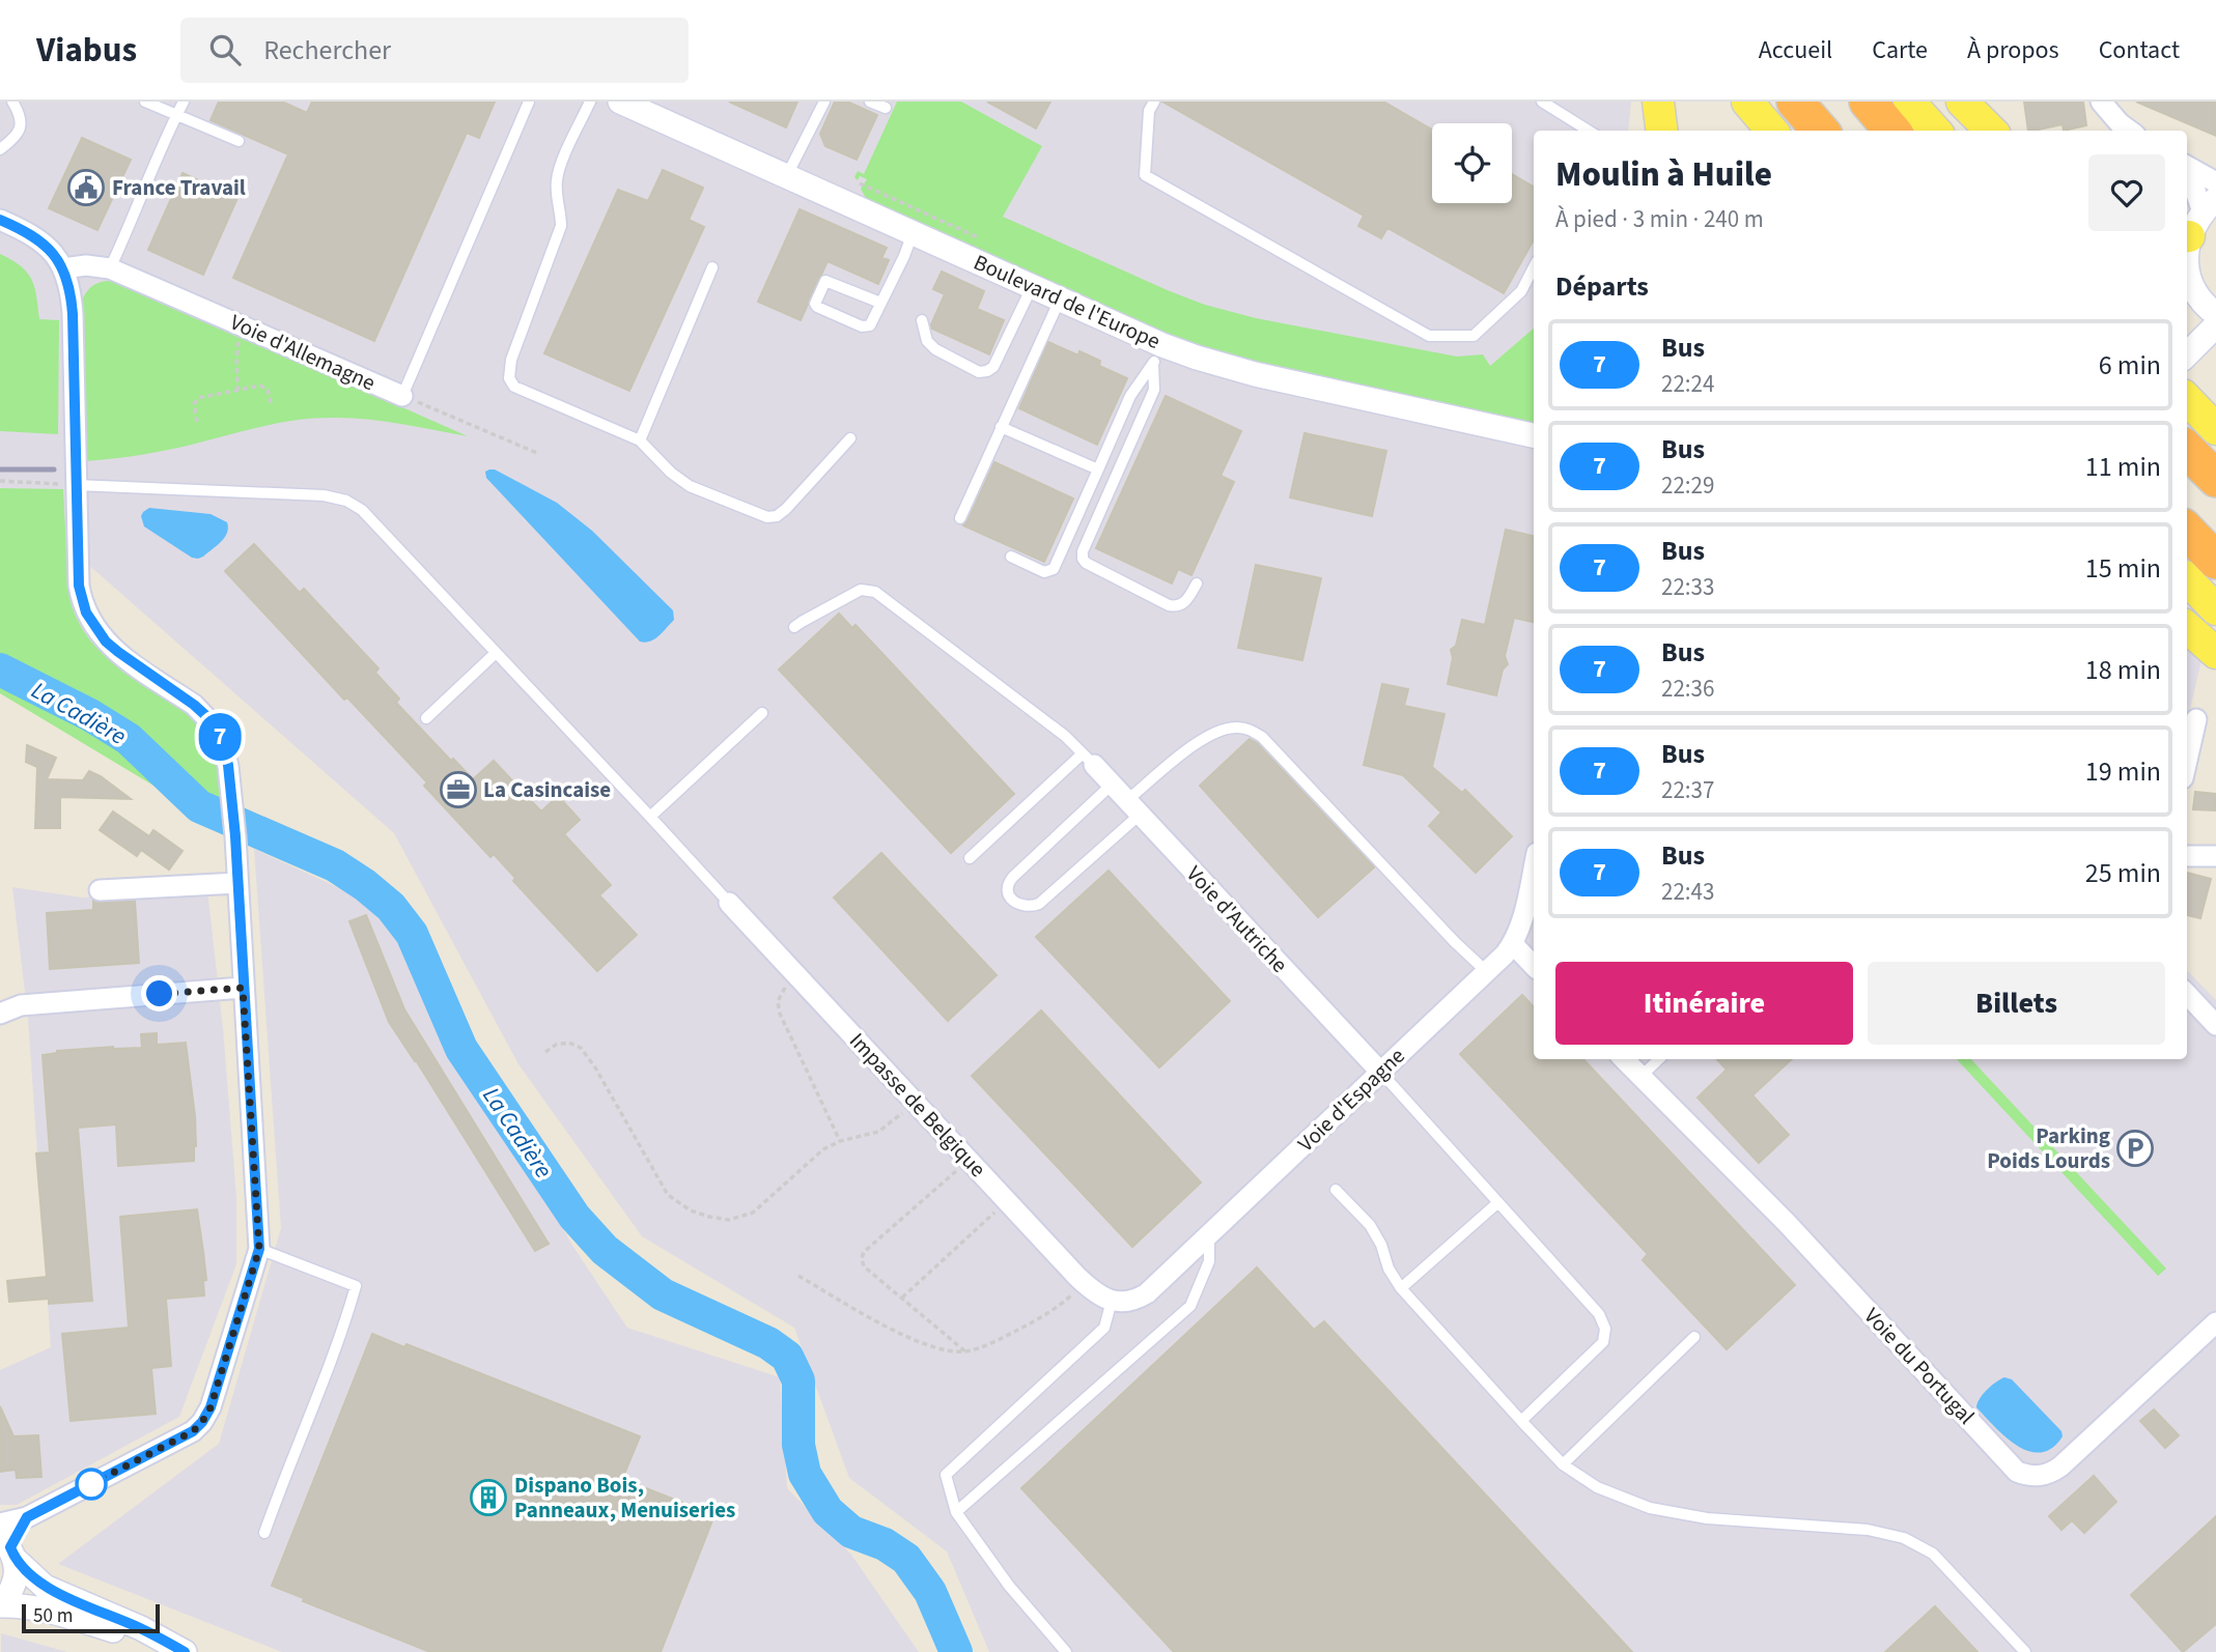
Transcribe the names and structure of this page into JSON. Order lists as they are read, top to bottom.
{
  "streets": {
    "street": [
      "Boulevard de l'Europe",
      "Voie d'Allemagne",
      "Voie d'Autriche",
      "Voie d'Espagne",
      "Impasse de Belgique",
      "Voie du Portugal"
    ]
  },
  "crossings": [
    ["Voie d'Autriche", "Voie d'Espagne"],
    ["Voie d'Espagne", "Impasse de Belgique"]
  ],
  "water": ["La Cadière"],
  "places": {
    "public building": ["France Travail"],
    "office": ["La Casincaise"],
    "parking": ["Parking Poids Lourds"],
    "building": ["Dispano Bois, Panneaux, Menuiseries"]
  },
  "lines": ["bus line 7"],
  "scale_bar": "50 m",
  "page": {
    "header": "Viabus",
    "search": "Rechercher",
    "nav": [
      "Accueil",
      "Carte",
      "À propos",
      "Contact"
    ],
    "on_map": "7",
    "heading": [
      ["Moulin à Huile", "À pied · 3 min · 240 m"],
      "Départs"
    ],
    "list": [
      {
        "mark": "7",
        "name": "Bus",
        "note": "22:24",
        "value": "6 min"
      },
      {
        "mark": "7",
        "name": "Bus",
        "note": "22:29",
        "value": "11 min"
      },
      {
        "mark": "7",
        "name": "Bus",
        "note": "22:33",
        "value": "15 min"
      },
      {
        "mark": "7",
        "name": "Bus",
        "note": "22:36",
        "value": "18 min"
      },
      {
        "mark": "7",
        "name": "Bus",
        "note": "22:37",
        "value": "19 min"
      },
      {
        "mark": "7",
        "name": "Bus",
        "note": "22:43",
        "value": "25 min"
      }
    ],
    "buttons": ["Itinéraire", "Billets"],
    "scale": "50 m"
  }
}
